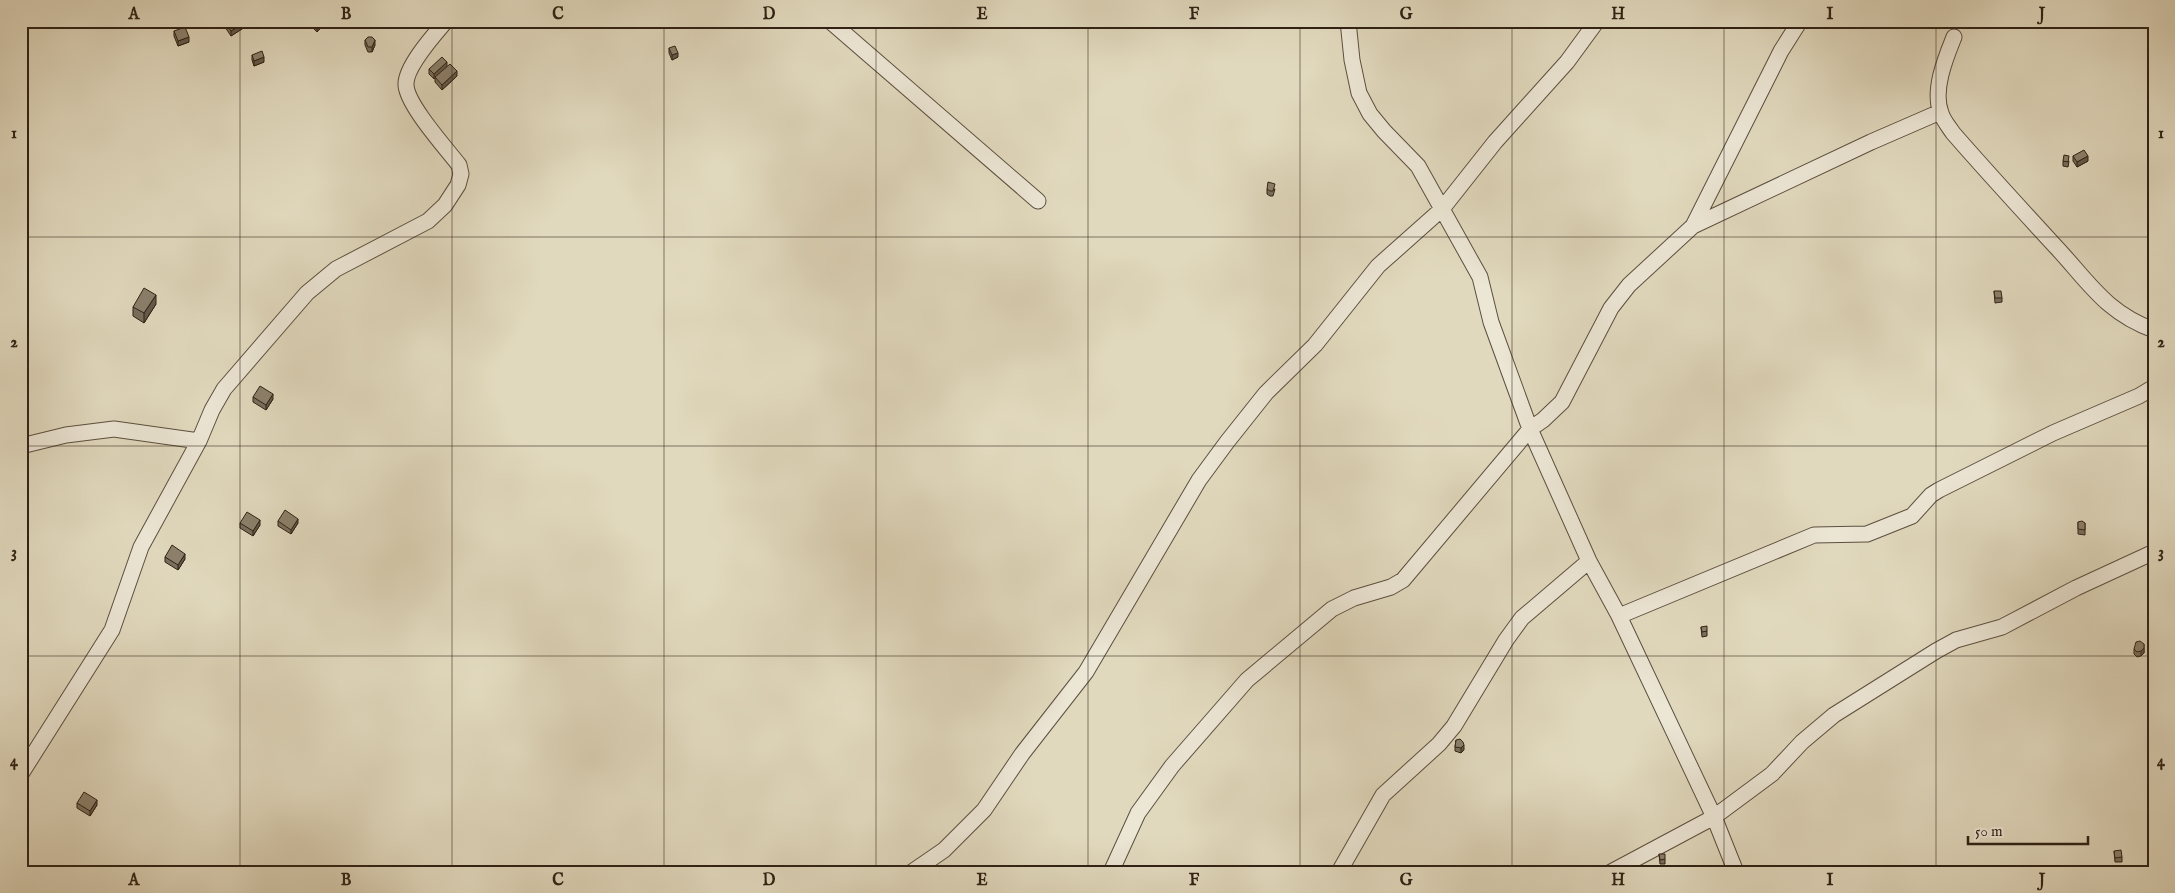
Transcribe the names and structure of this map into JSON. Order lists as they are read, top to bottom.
{
  "scale_bar": "50 m",
  "grid": {
    "columns": [
      "A",
      "B",
      "C",
      "D",
      "E",
      "F",
      "G",
      "H",
      "I",
      "J"
    ],
    "rows": [
      "1",
      "2",
      "3",
      "4"
    ]
  }
}
